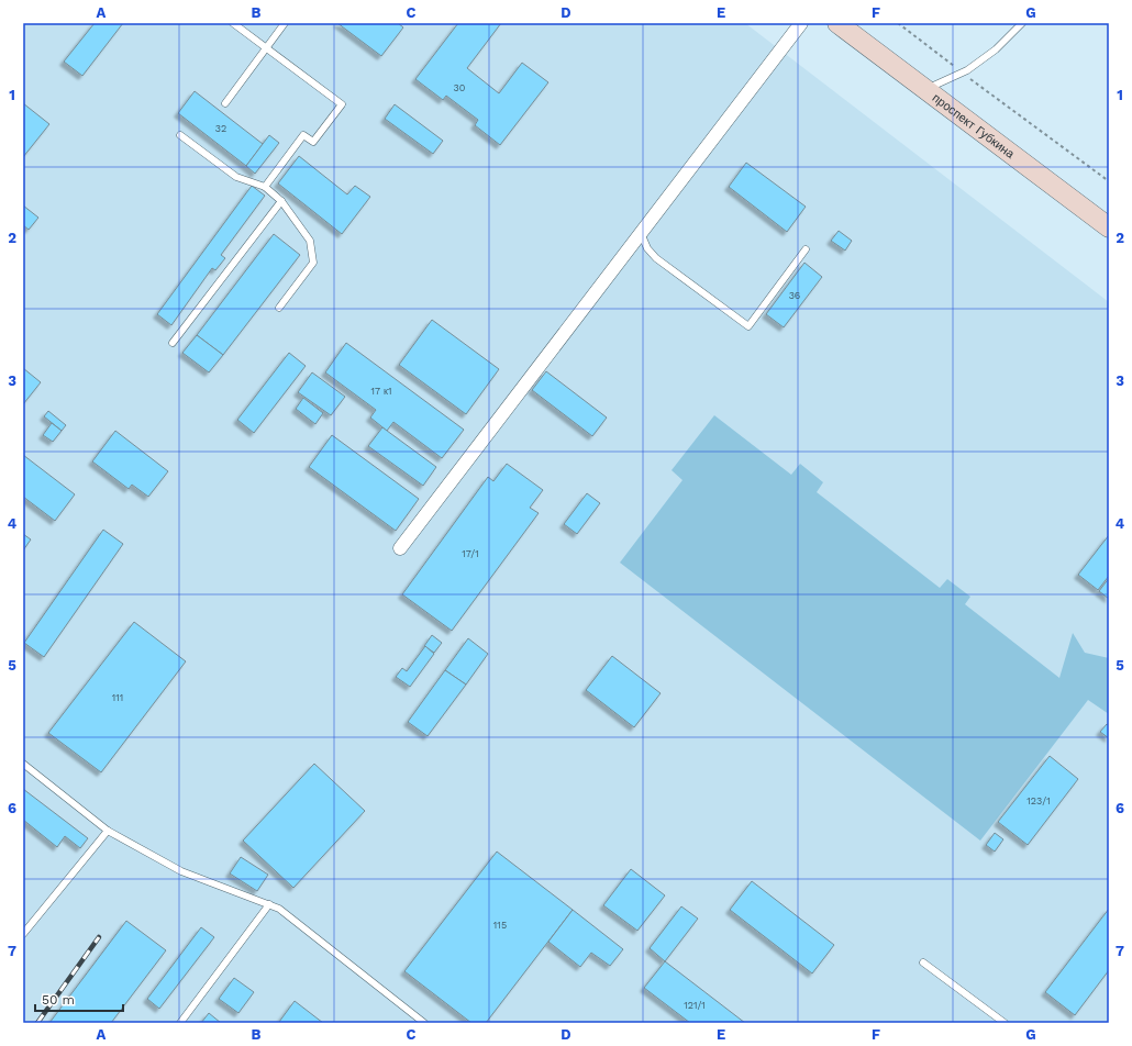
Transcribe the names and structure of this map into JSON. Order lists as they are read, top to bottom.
{
  "streets": {
    "main road": ["проспект Губкина"]
  },
  "house_numbers": [
    "30",
    "32",
    "36",
    "17 к1",
    "17/1",
    "111",
    "123/1",
    "115",
    "121/1"
  ],
  "scale_bar": "50 m",
  "grid": {
    "columns": [
      "A",
      "B",
      "C",
      "D",
      "E",
      "F",
      "G"
    ],
    "rows": [
      "1",
      "2",
      "3",
      "4",
      "5",
      "6",
      "7"
    ]
  }
}
